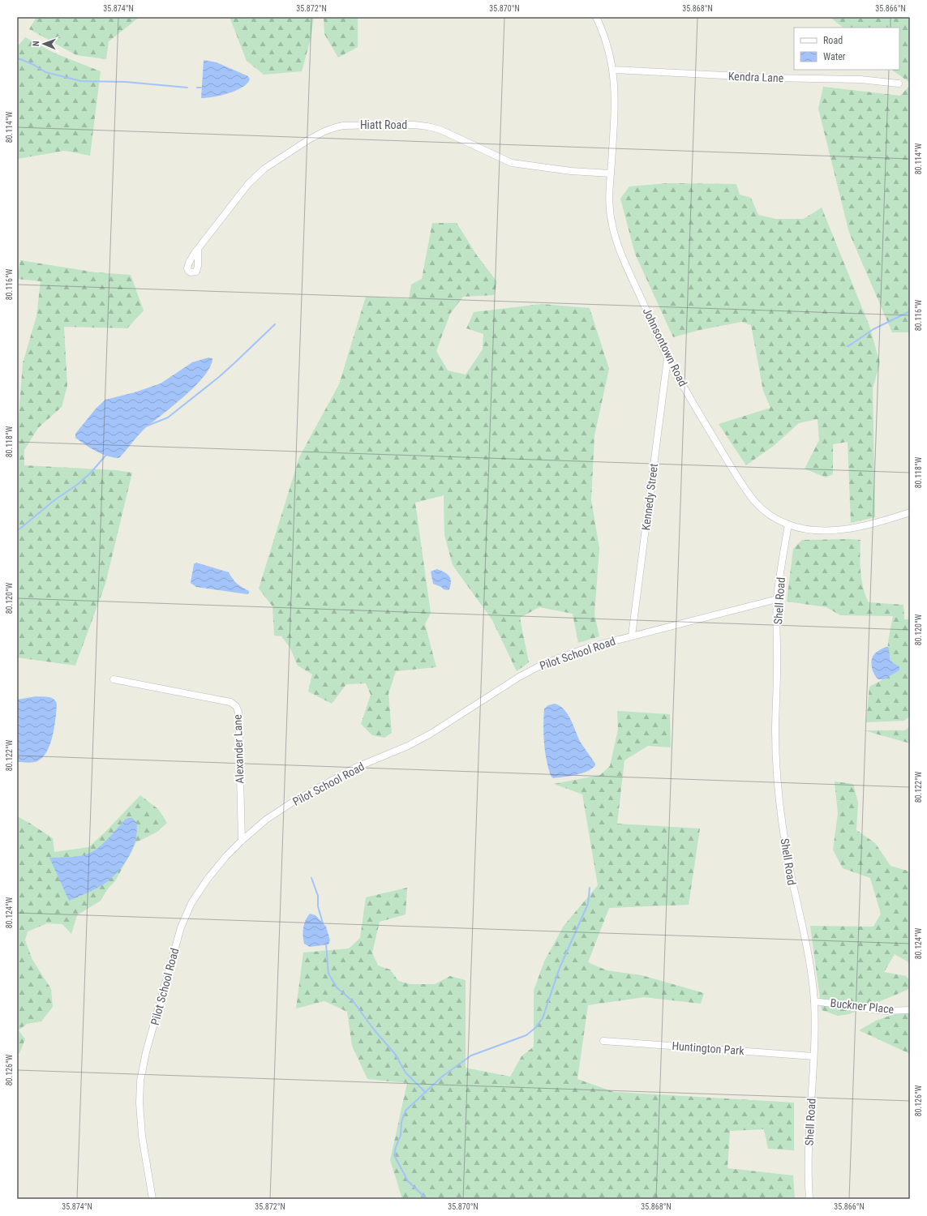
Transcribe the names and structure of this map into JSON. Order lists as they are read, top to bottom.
{
  "streets": {
    "street": [
      "Kendra Lane",
      "Hiatt Road",
      "Johnsontown Road",
      "Kennedy Street",
      "Shell Road",
      "Pilot School Road",
      "Alexander Lane",
      "Buckner Place",
      "Huntington Park"
    ]
  },
  "crossings": [
    ["Kendra Lane", "Johnsontown Road"],
    ["Hiatt Road", "Johnsontown Road"],
    ["Johnsontown Road", "Kennedy Street"],
    ["Johnsontown Road", "Shell Road"],
    ["Kennedy Street", "Pilot School Road"],
    ["Shell Road", "Pilot School Road"],
    ["Shell Road", "Buckner Place"],
    ["Shell Road", "Huntington Park"],
    ["Pilot School Road", "Alexander Lane"]
  ],
  "legend": ["Road", "Water"],
  "north": "left",
  "coordinates": [
    "35.874°N",
    "35.872°N",
    "35.870°N",
    "35.868°N",
    "35.866°N",
    "80.114°W",
    "80.116°W",
    "80.118°W",
    "80.120°W",
    "80.122°W",
    "80.124°W",
    "80.126°W"
  ]
}
